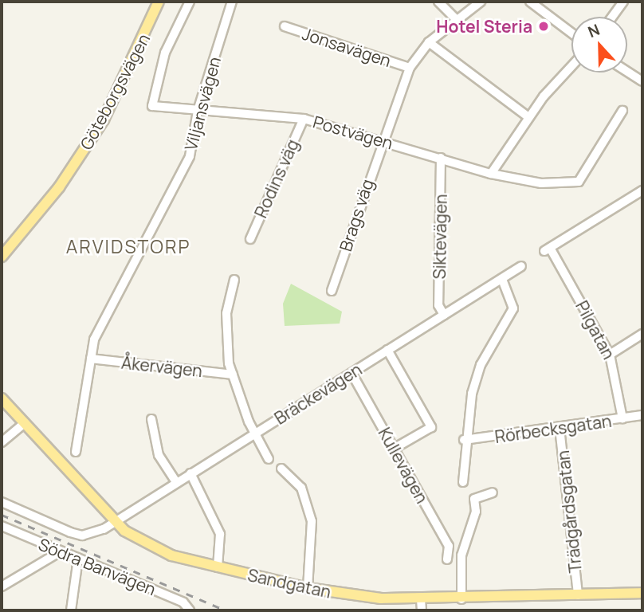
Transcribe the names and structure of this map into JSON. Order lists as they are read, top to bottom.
{
  "streets": {
    "main road": ["Göteborgsvägen", "Sandgatan"],
    "street": [
      "Jonsavägen",
      "Viljansvägen",
      "Postvägen",
      "Rodins väg",
      "Brags väg",
      "Siktevägen",
      "Pilgatan",
      "Åkervägen",
      "Bräckevägen",
      "Rörbecksgatan",
      "Kullevägen",
      "Trädgårdsgatan",
      "Södra Banvägen"
    ]
  },
  "crossings": [
    ["Viljansvägen", "Postvägen"],
    ["Viljansvägen", "Åkervägen"],
    ["Postvägen", "Rodins väg"],
    ["Postvägen", "Brags väg"],
    ["Postvägen", "Siktevägen"],
    ["Siktevägen", "Bräckevägen"],
    ["Pilgatan", "Rörbecksgatan"],
    ["Bräckevägen", "Kullevägen"],
    ["Bräckevägen", "Sandgatan"],
    ["Rörbecksgatan", "Trädgårdsgatan"],
    ["Trädgårdsgatan", "Sandgatan"]
  ],
  "districts": ["ARVIDSTORP"],
  "places": ["Hotel Steria"],
  "north": "top"
}
